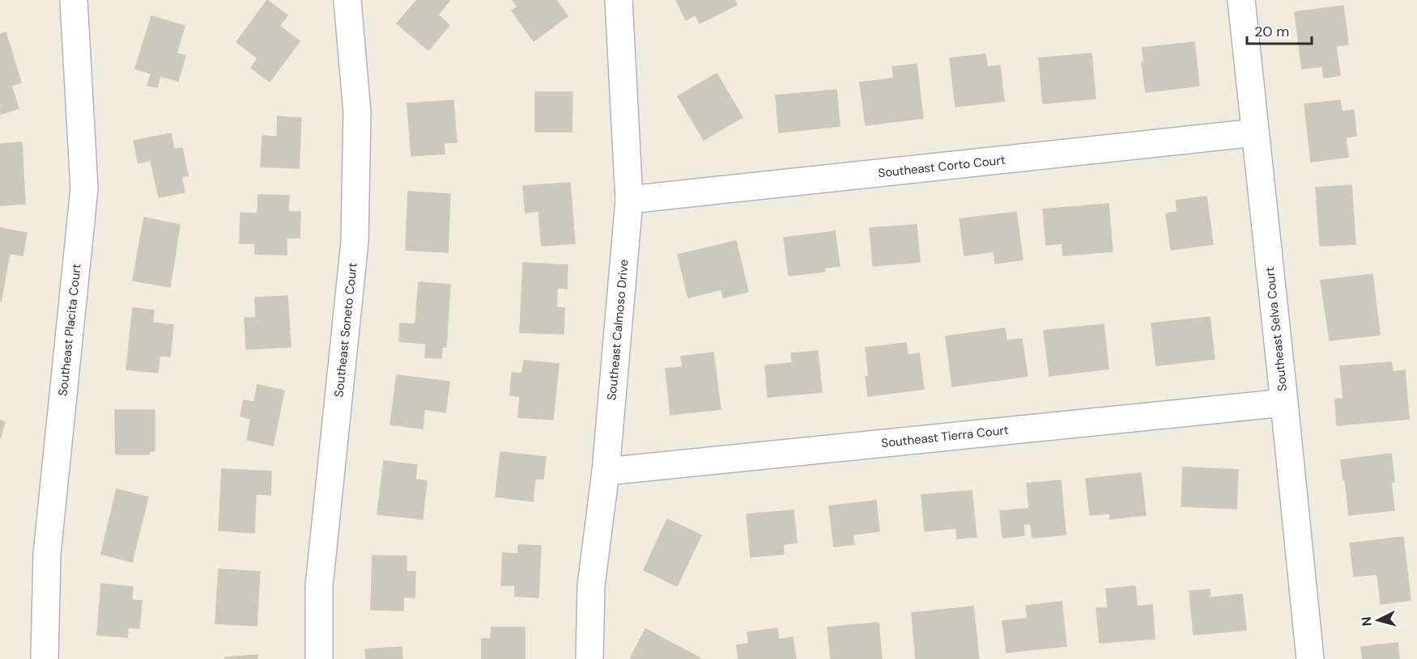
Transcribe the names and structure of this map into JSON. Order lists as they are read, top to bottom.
{
  "streets": {
    "street": [
      "Southeast Corto Court",
      "Southeast Selva Court",
      "Southeast Placita Court",
      "Southeast Soneto Court",
      "Southeast Calmoso Drive",
      "Southeast Tierra Court"
    ]
  },
  "crossings": [
    ["Southeast Corto Court", "Southeast Selva Court"],
    ["Southeast Corto Court", "Southeast Calmoso Drive"],
    ["Southeast Selva Court", "Southeast Tierra Court"],
    ["Southeast Calmoso Drive", "Southeast Tierra Court"]
  ],
  "scale_bar": "20 m",
  "north": "left"
}
